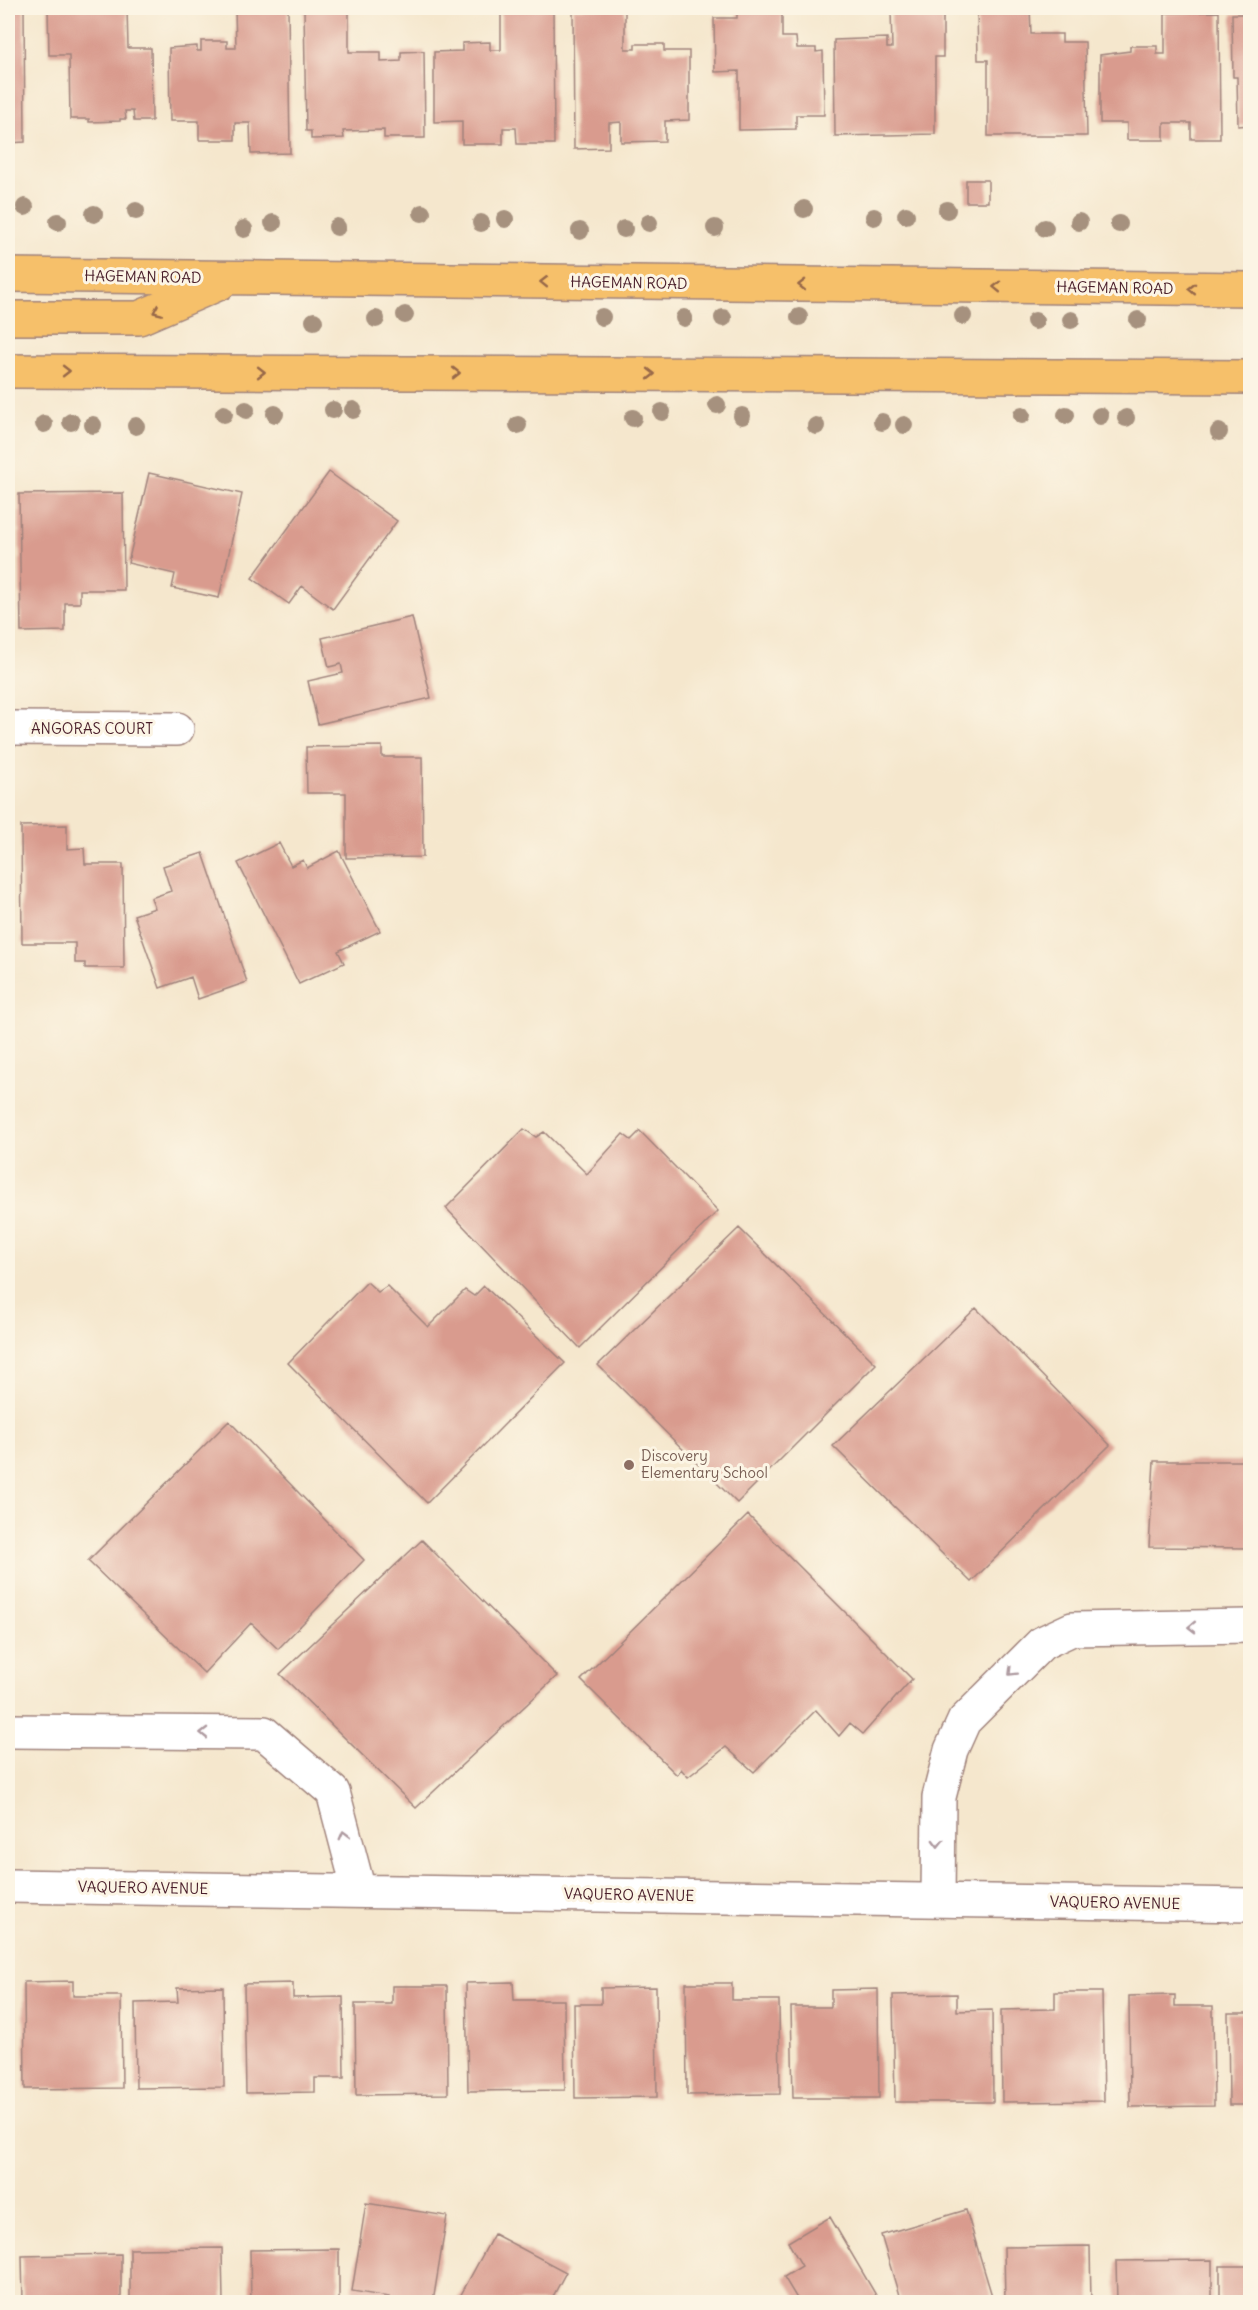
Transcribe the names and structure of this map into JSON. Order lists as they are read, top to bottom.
{
  "streets": {
    "main road": ["HAGEMAN ROAD"],
    "street": ["ANGORAS COURT", "VAQUERO AVENUE"]
  },
  "places": ["Discovery Elementary School"]
}
